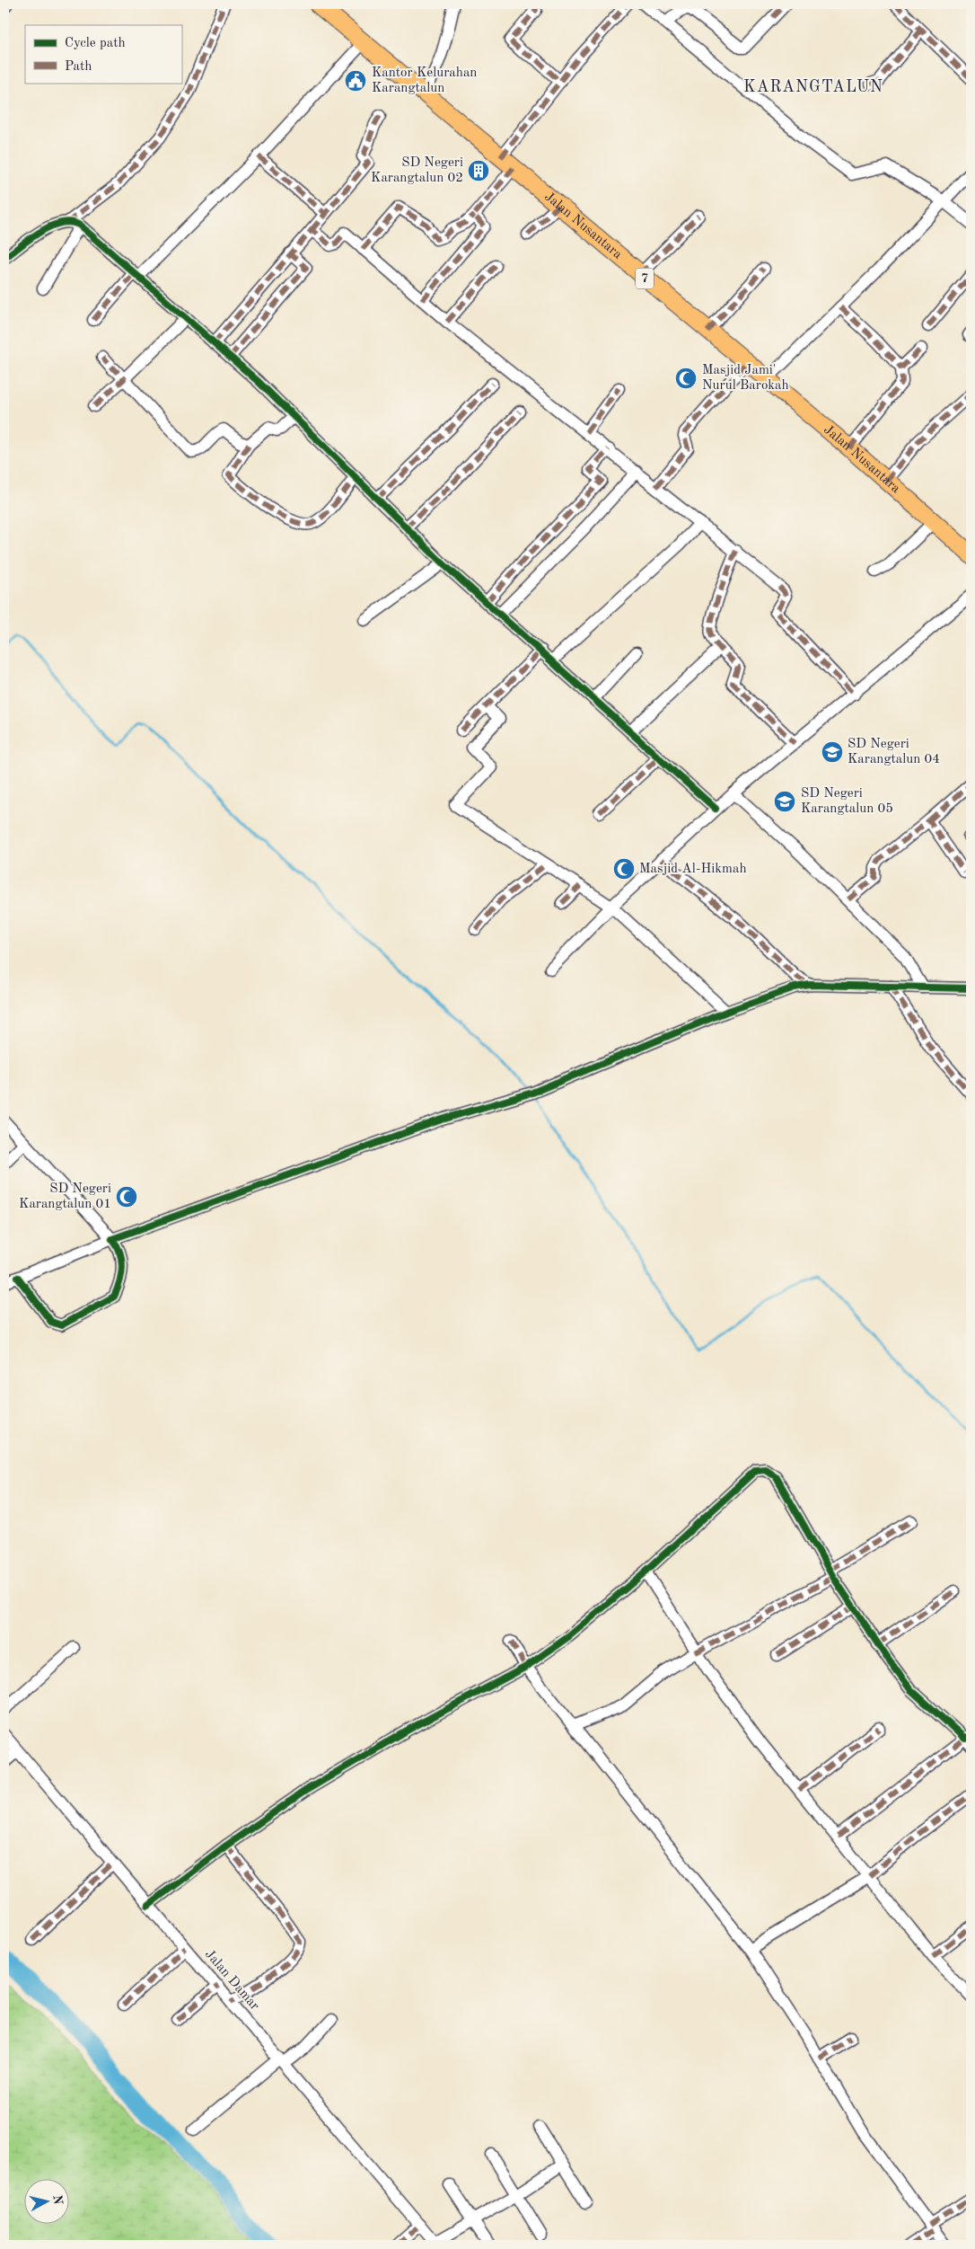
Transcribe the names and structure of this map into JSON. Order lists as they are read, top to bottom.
{
  "streets": {
    "highway": ["Jalan Nusantara", "7"],
    "street": ["Jalan Damar"]
  },
  "districts": ["KARANGTALUN"],
  "places": {
    "public building": ["Kantor Kelurahan Karangtalun"],
    "building": ["SD Negeri Karangtalun 02"],
    "mosque": ["Masjid Jami' Nurul Barokah", "Masjid Al-Hikmah", "SD Negeri Karangtalun 01"],
    "school or university": ["SD Negeri Karangtalun 04", "SD Negeri Karangtalun 05"]
  },
  "legend": ["Cycle path", "Path"],
  "north": "right"
}
